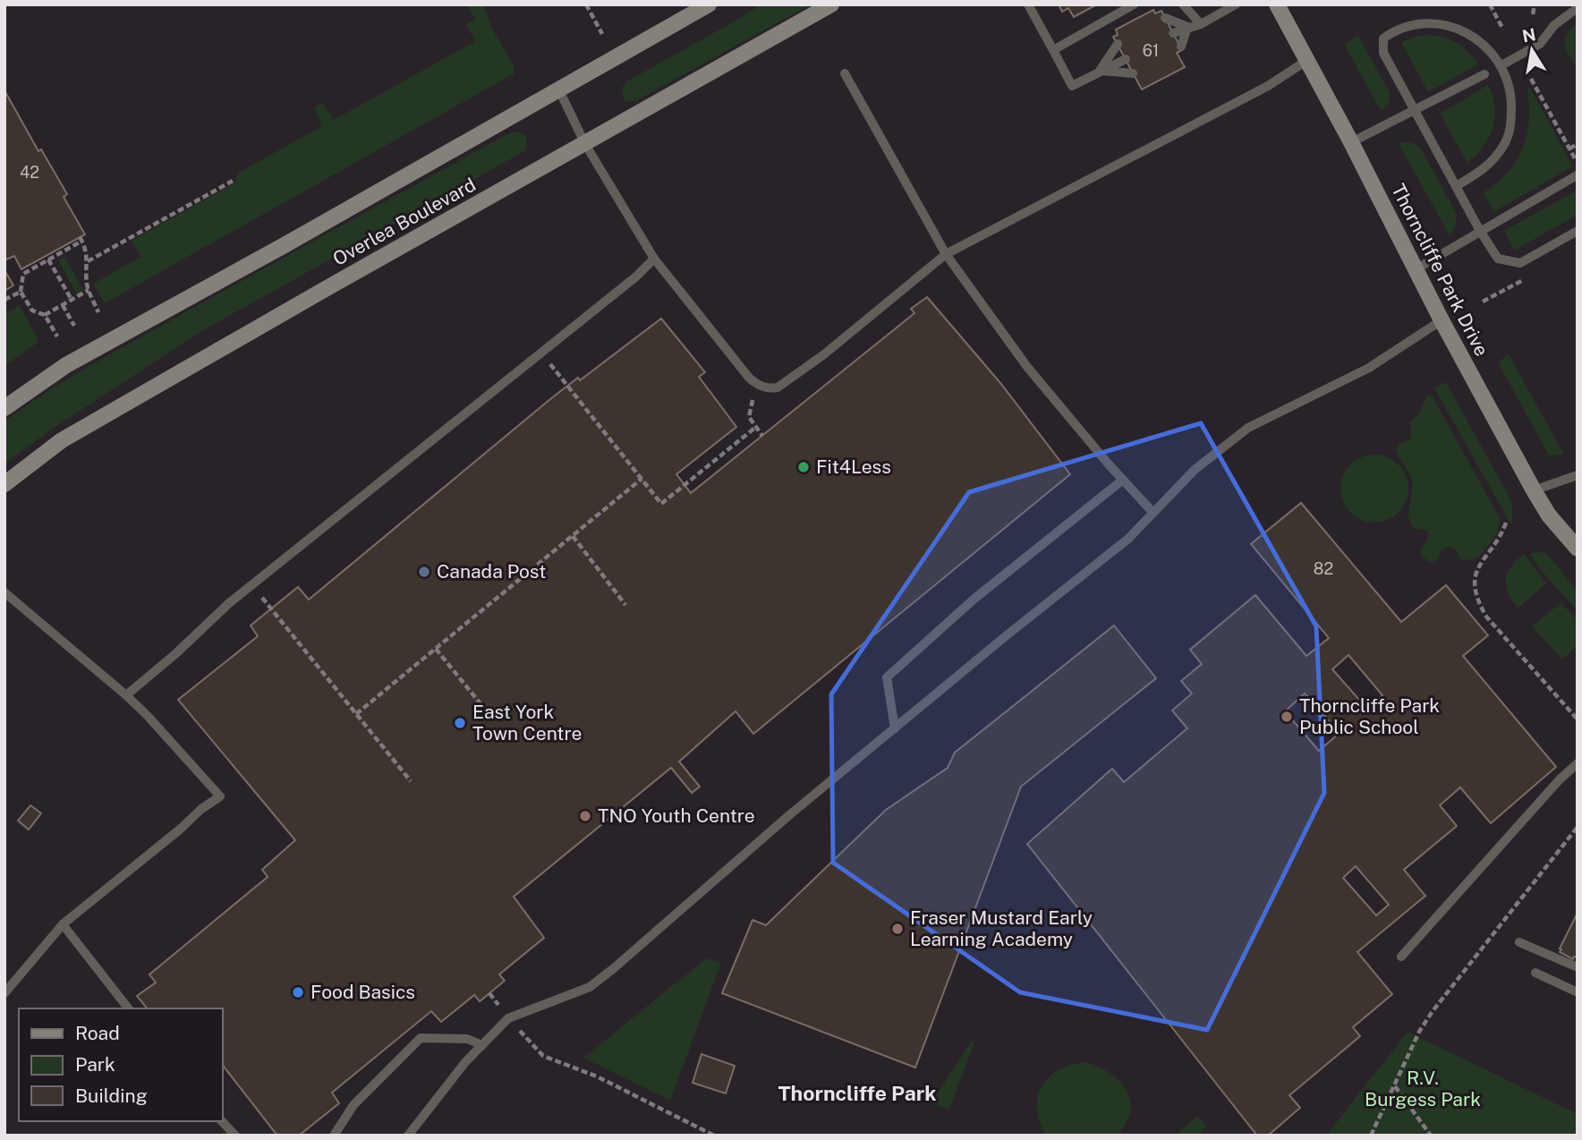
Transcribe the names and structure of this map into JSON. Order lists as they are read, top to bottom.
{
  "streets": {
    "main road": ["Overlea Boulevard", "Thorncliffe Park Drive"]
  },
  "districts": ["Thorncliffe Park"],
  "parks": ["R.V. Burgess Park"],
  "places": [
    "Fit4Less",
    "Canada Post",
    "Thorncliffe Park Public School",
    "East York Town Centre",
    "TNO Youth Centre",
    "Fraser Mustard Early Learning Academy",
    "Food Basics"
  ],
  "house_numbers": ["61", "42", "82"],
  "legend": ["Road", "Park", "Building"],
  "north": "top"
}
